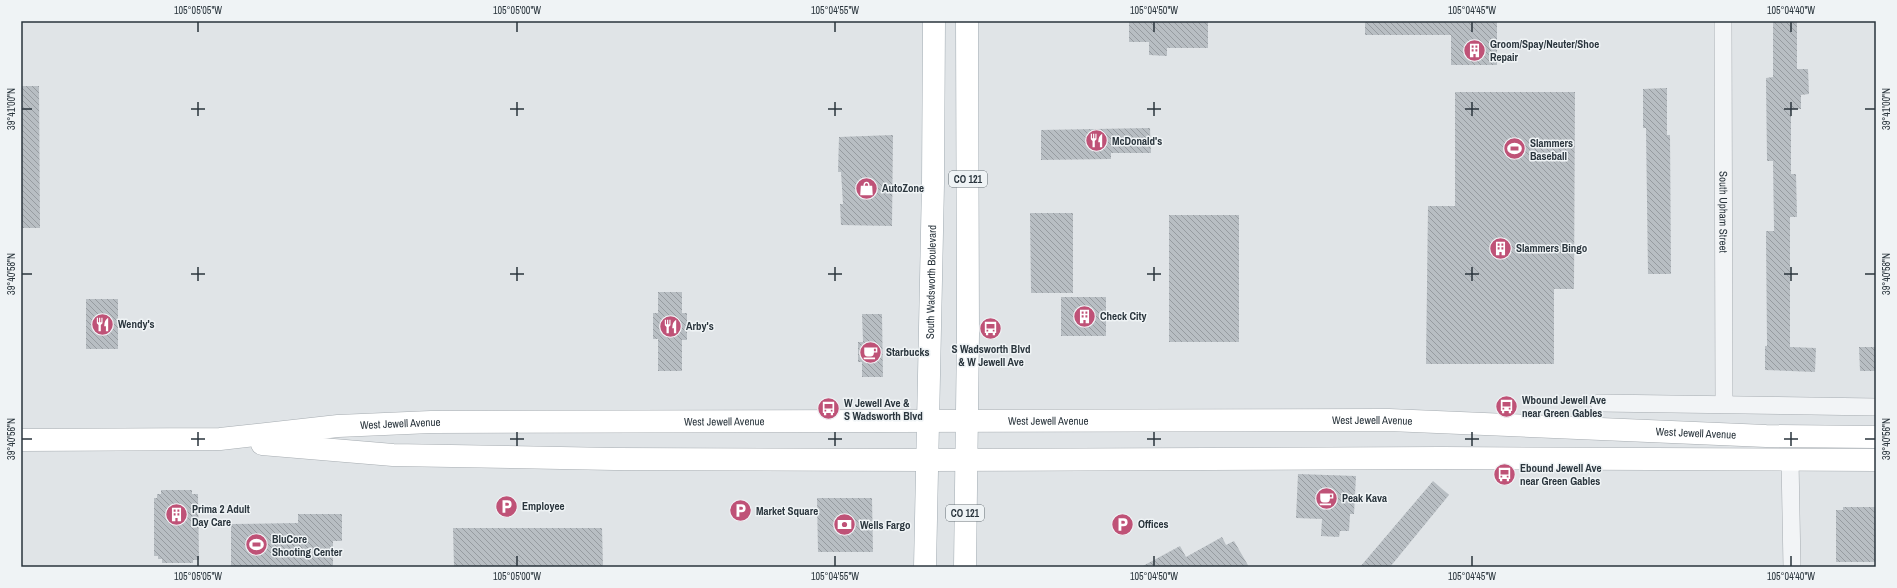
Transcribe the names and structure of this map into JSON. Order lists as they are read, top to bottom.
{
  "streets": {
    "main road": ["CO 121", "South Wadsworth Boulevard", "West Jewell Avenue"],
    "street": ["South Upham Street"]
  },
  "crossings": [
    ["CO 121", "West Jewell Avenue"],
    ["South Wadsworth Boulevard", "West Jewell Avenue"]
  ],
  "places": {
    "building": [
      "Groom/Spay/Neuter/Shoe Repair",
      "Slammers Bingo",
      "Check City",
      "Prima 2 Adult Day Care"
    ],
    "restaurant": ["McDonald's", "Wendy's", "Arby's"],
    "sports": ["Slammers Baseball", "BluCore Shooting Center"],
    "shop": ["AutoZone"],
    "bus stop": [
      "S Wadsworth Blvd & W Jewell Ave",
      "Wbound Jewell Ave near Green Gables",
      "W Jewell Ave & S Wadsworth Blvd",
      "Ebound Jewell Ave near Green Gables"
    ],
    "cafe": ["Starbucks", "Peak Kava"],
    "parking": ["Employee", "Market Square", "Offices"],
    "bank": ["Wells Fargo"]
  },
  "coordinates": [
    "105°05'05\"W",
    "105°05'00\"W",
    "105°04'55\"W",
    "105°04'50\"W",
    "105°04'45\"W",
    "105°04'40\"W",
    "39°41'00\"N",
    "39°40'58\"N",
    "39°40'56\"N"
  ]
}
